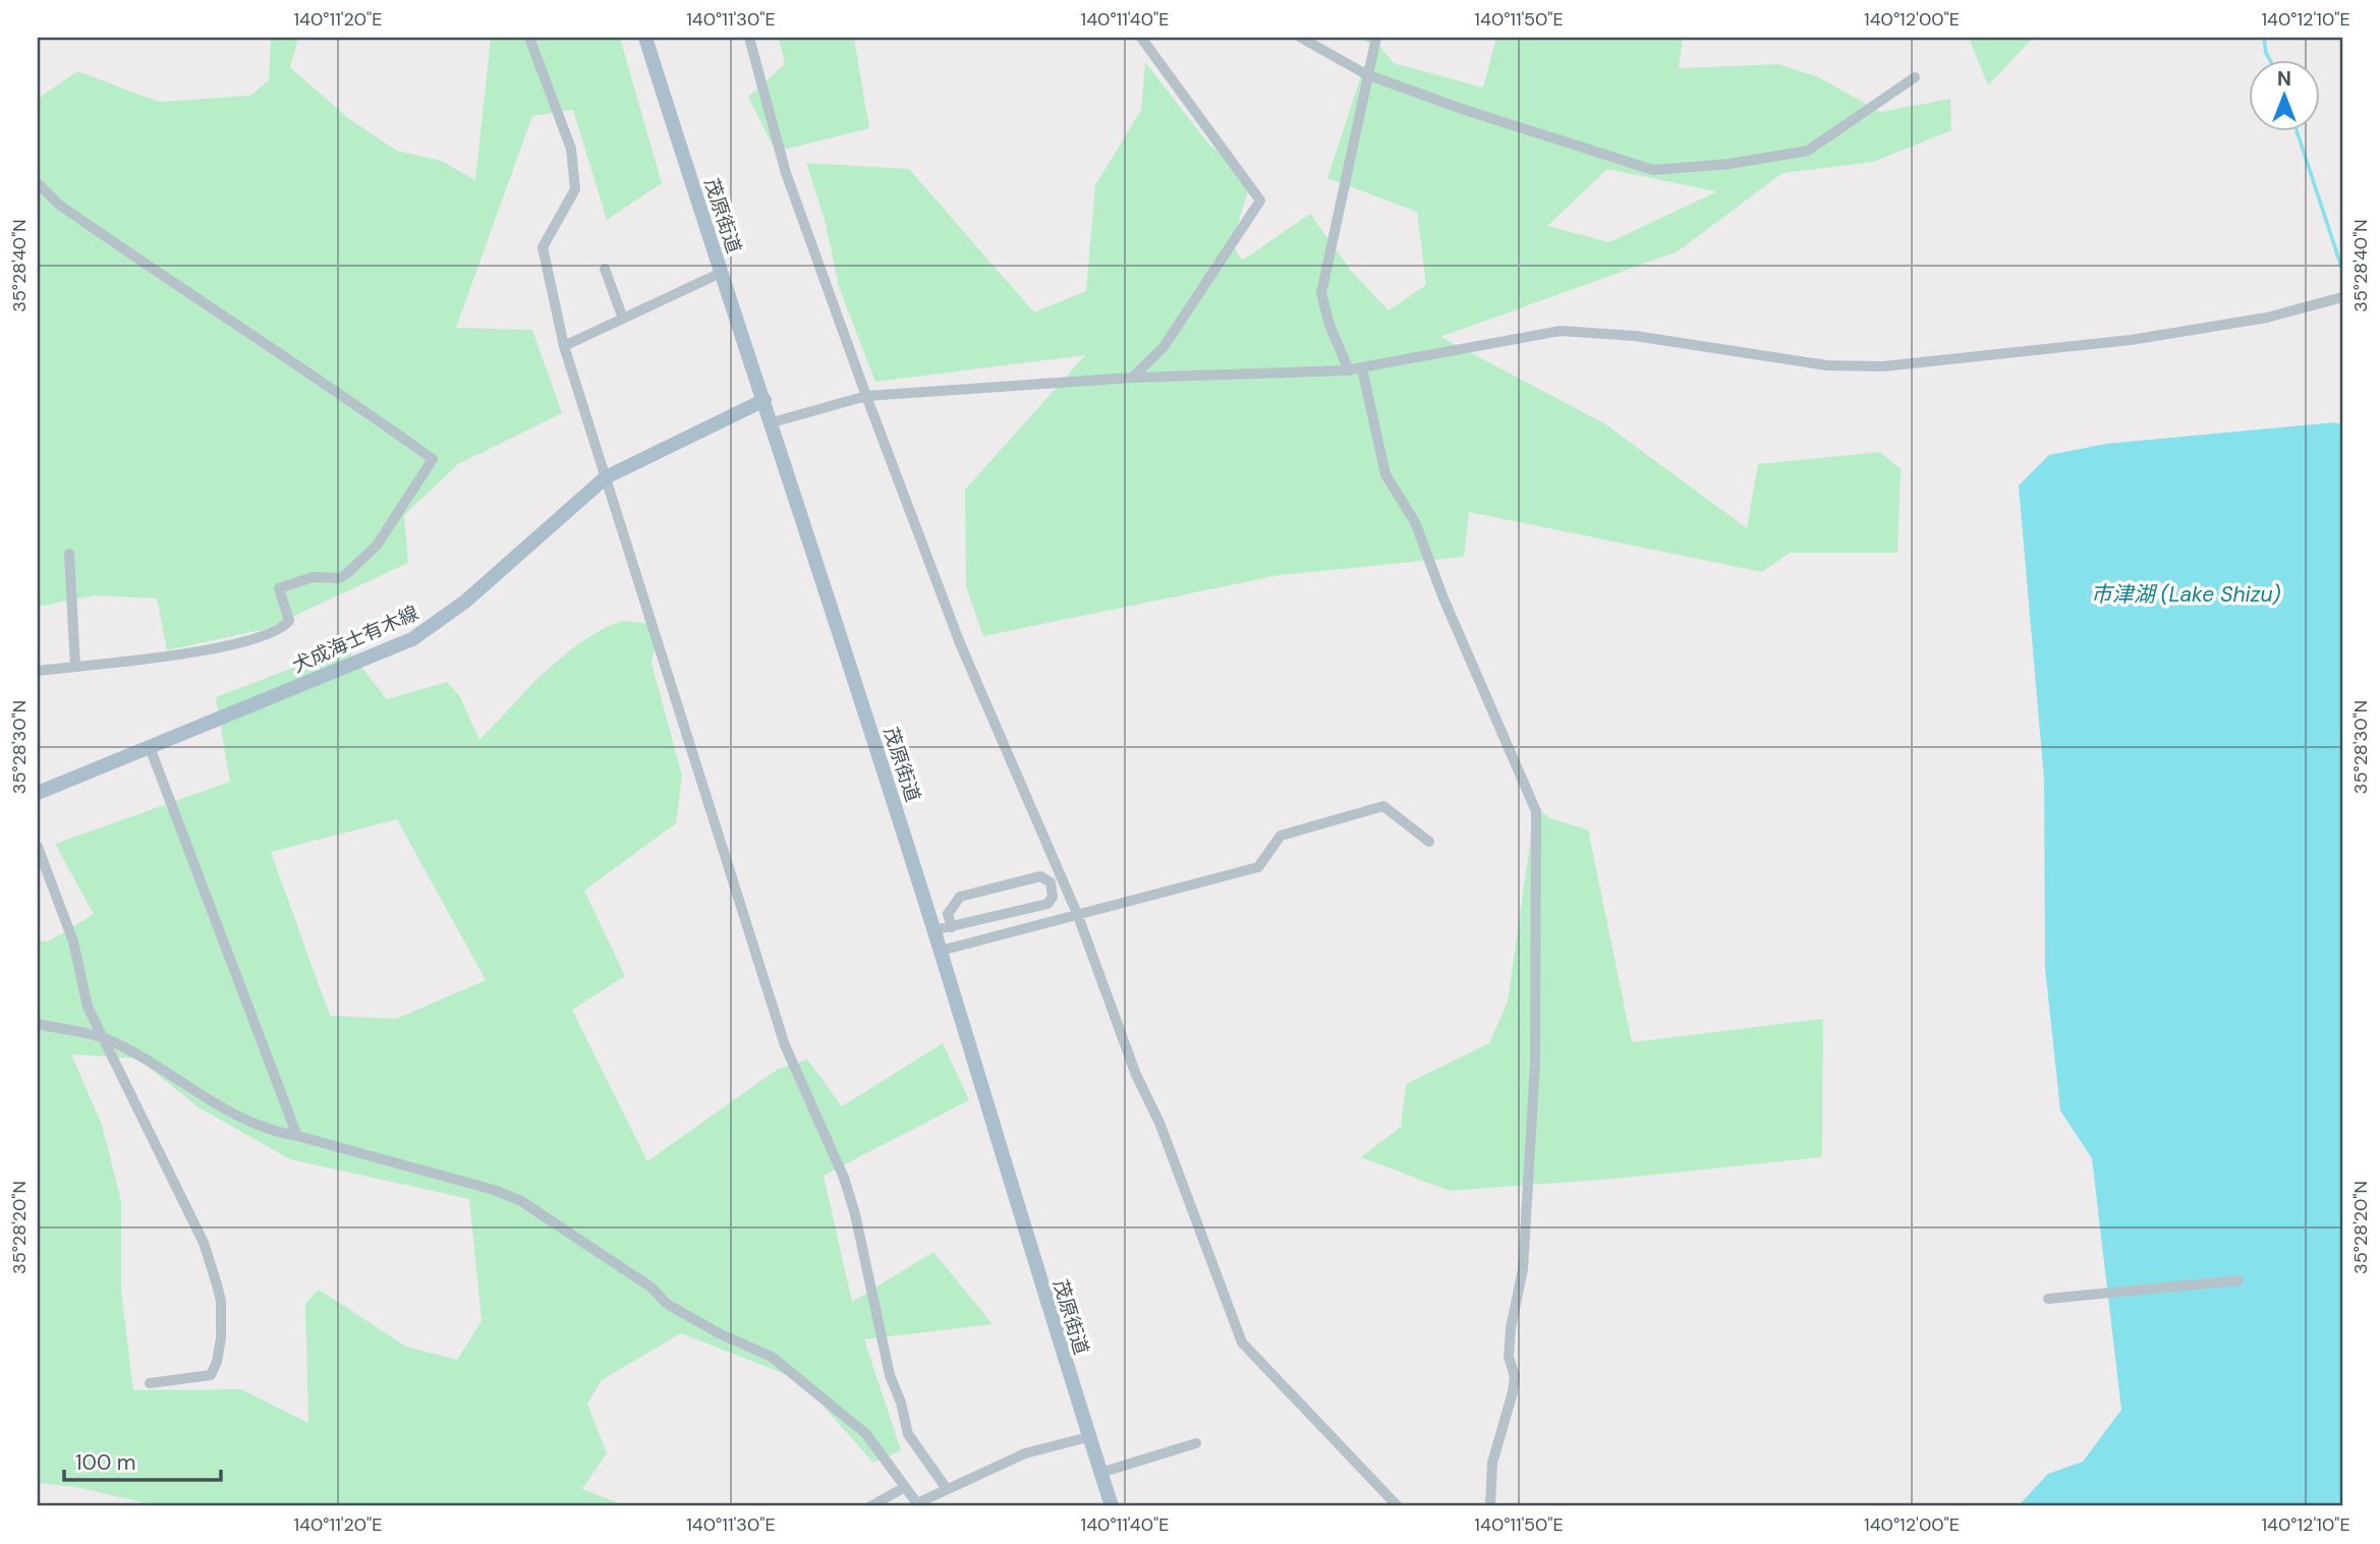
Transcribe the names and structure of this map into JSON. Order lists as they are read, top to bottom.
{
  "streets": {
    "main road": ["茂原街道", "犬成海士有木線"]
  },
  "crossings": [
    ["茂原街道", "犬成海士有木線"]
  ],
  "water": ["市津湖 (Lake Shizu)"],
  "scale_bar": "100 m",
  "north": "top",
  "coordinates": [
    "140°11'20\"E",
    "140°11'30\"E",
    "140°11'40\"E",
    "140°11'50\"E",
    "140°12'00\"E",
    "140°12'10\"E",
    "35°28'40\"N",
    "35°28'30\"N",
    "35°28'20\"N"
  ]
}
